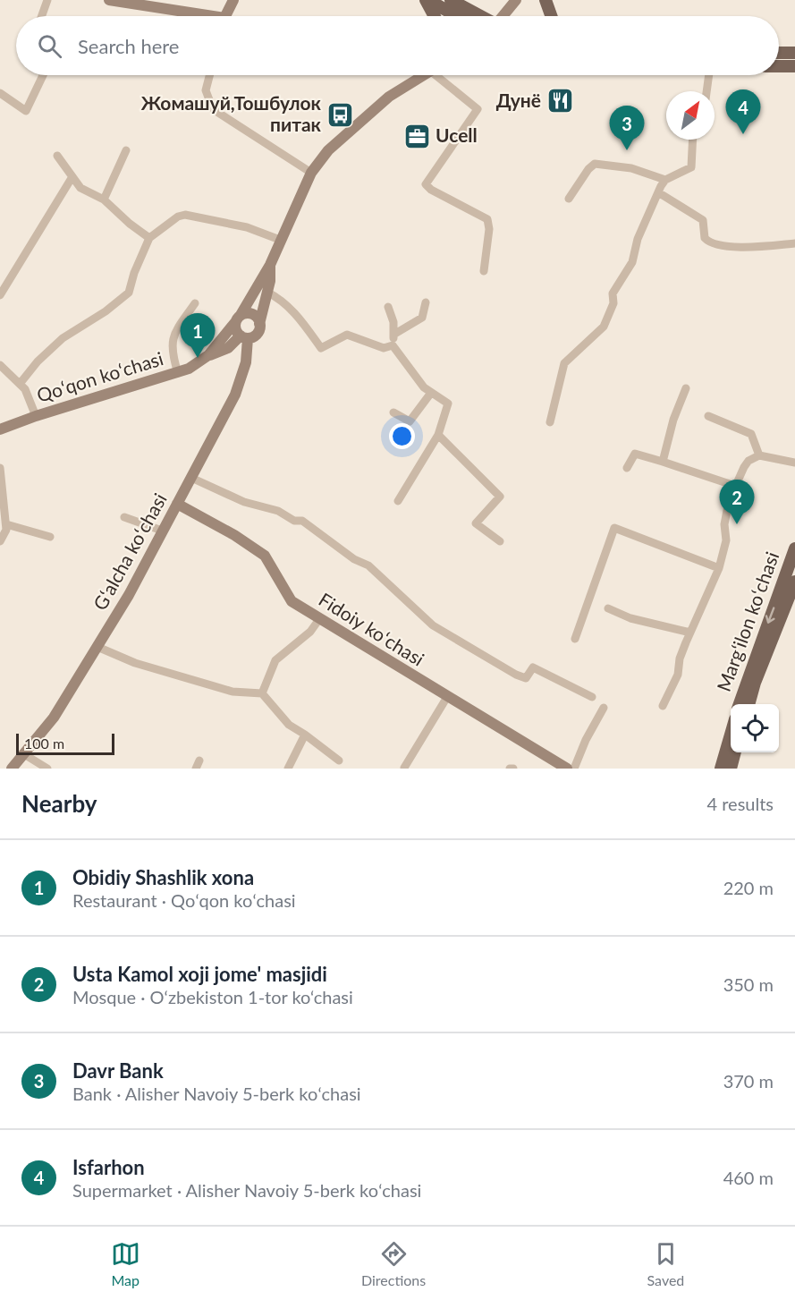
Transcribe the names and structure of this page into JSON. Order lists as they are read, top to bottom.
{
  "streets": {
    "main road": ["Margʻilon koʻchasi"],
    "street": ["Qoʻqon koʻchasi", "Gʻalcha koʻchasi", "Fidoiy koʻchasi"]
  },
  "crossings": [
    ["Qoʻqon koʻchasi", "Gʻalcha koʻchasi"],
    ["Gʻalcha koʻchasi", "Fidoiy koʻchasi"]
  ],
  "places": {
    "restaurant": ["Дунё"],
    "bus stop": ["Жомашуй,Тошбулок питак"],
    "office": ["Ucell"]
  },
  "scale_bar": "100 m",
  "north": "top right",
  "page": {
    "search": "Search here",
    "pins": [
      "4",
      "3",
      "1",
      "2"
    ],
    "scale": "100 m",
    "heading": ["Nearby", "4 results"],
    "list": [
      {
        "mark": "1",
        "name": "Obidiy Shashlik xona",
        "note": "Restaurant · Qoʻqon koʻchasi",
        "value": "220 m"
      },
      {
        "mark": "2",
        "name": "Usta Kamol xoji jome' masjidi",
        "note": "Mosque · O‘zbekiston 1-tor ko‘chasi",
        "value": "350 m"
      },
      {
        "mark": "3",
        "name": "Davr Bank",
        "note": "Bank · Alisher Navoiy 5-berk koʻchasi",
        "value": "370 m"
      },
      {
        "mark": "4",
        "name": "Isfarhon",
        "note": "Supermarket · Alisher Navoiy 5-berk koʻchasi",
        "value": "460 m"
      }
    ],
    "nav": ["Map", "Directions", "Saved"]
  }
}
